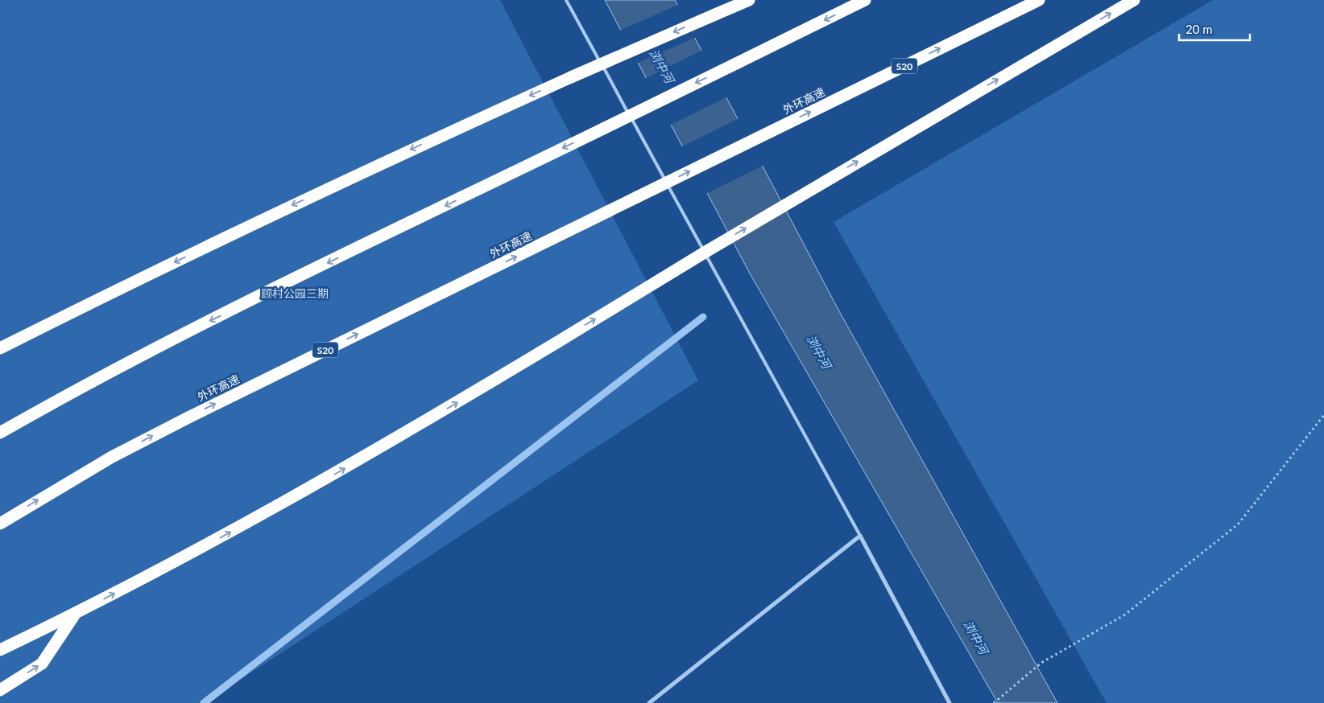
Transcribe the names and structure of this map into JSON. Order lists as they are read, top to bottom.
{
  "streets": {
    "highway": ["S20", "外环高速"]
  },
  "water": ["浏中河"],
  "parks": ["顾村公园三期"],
  "scale_bar": "20 m"
}
